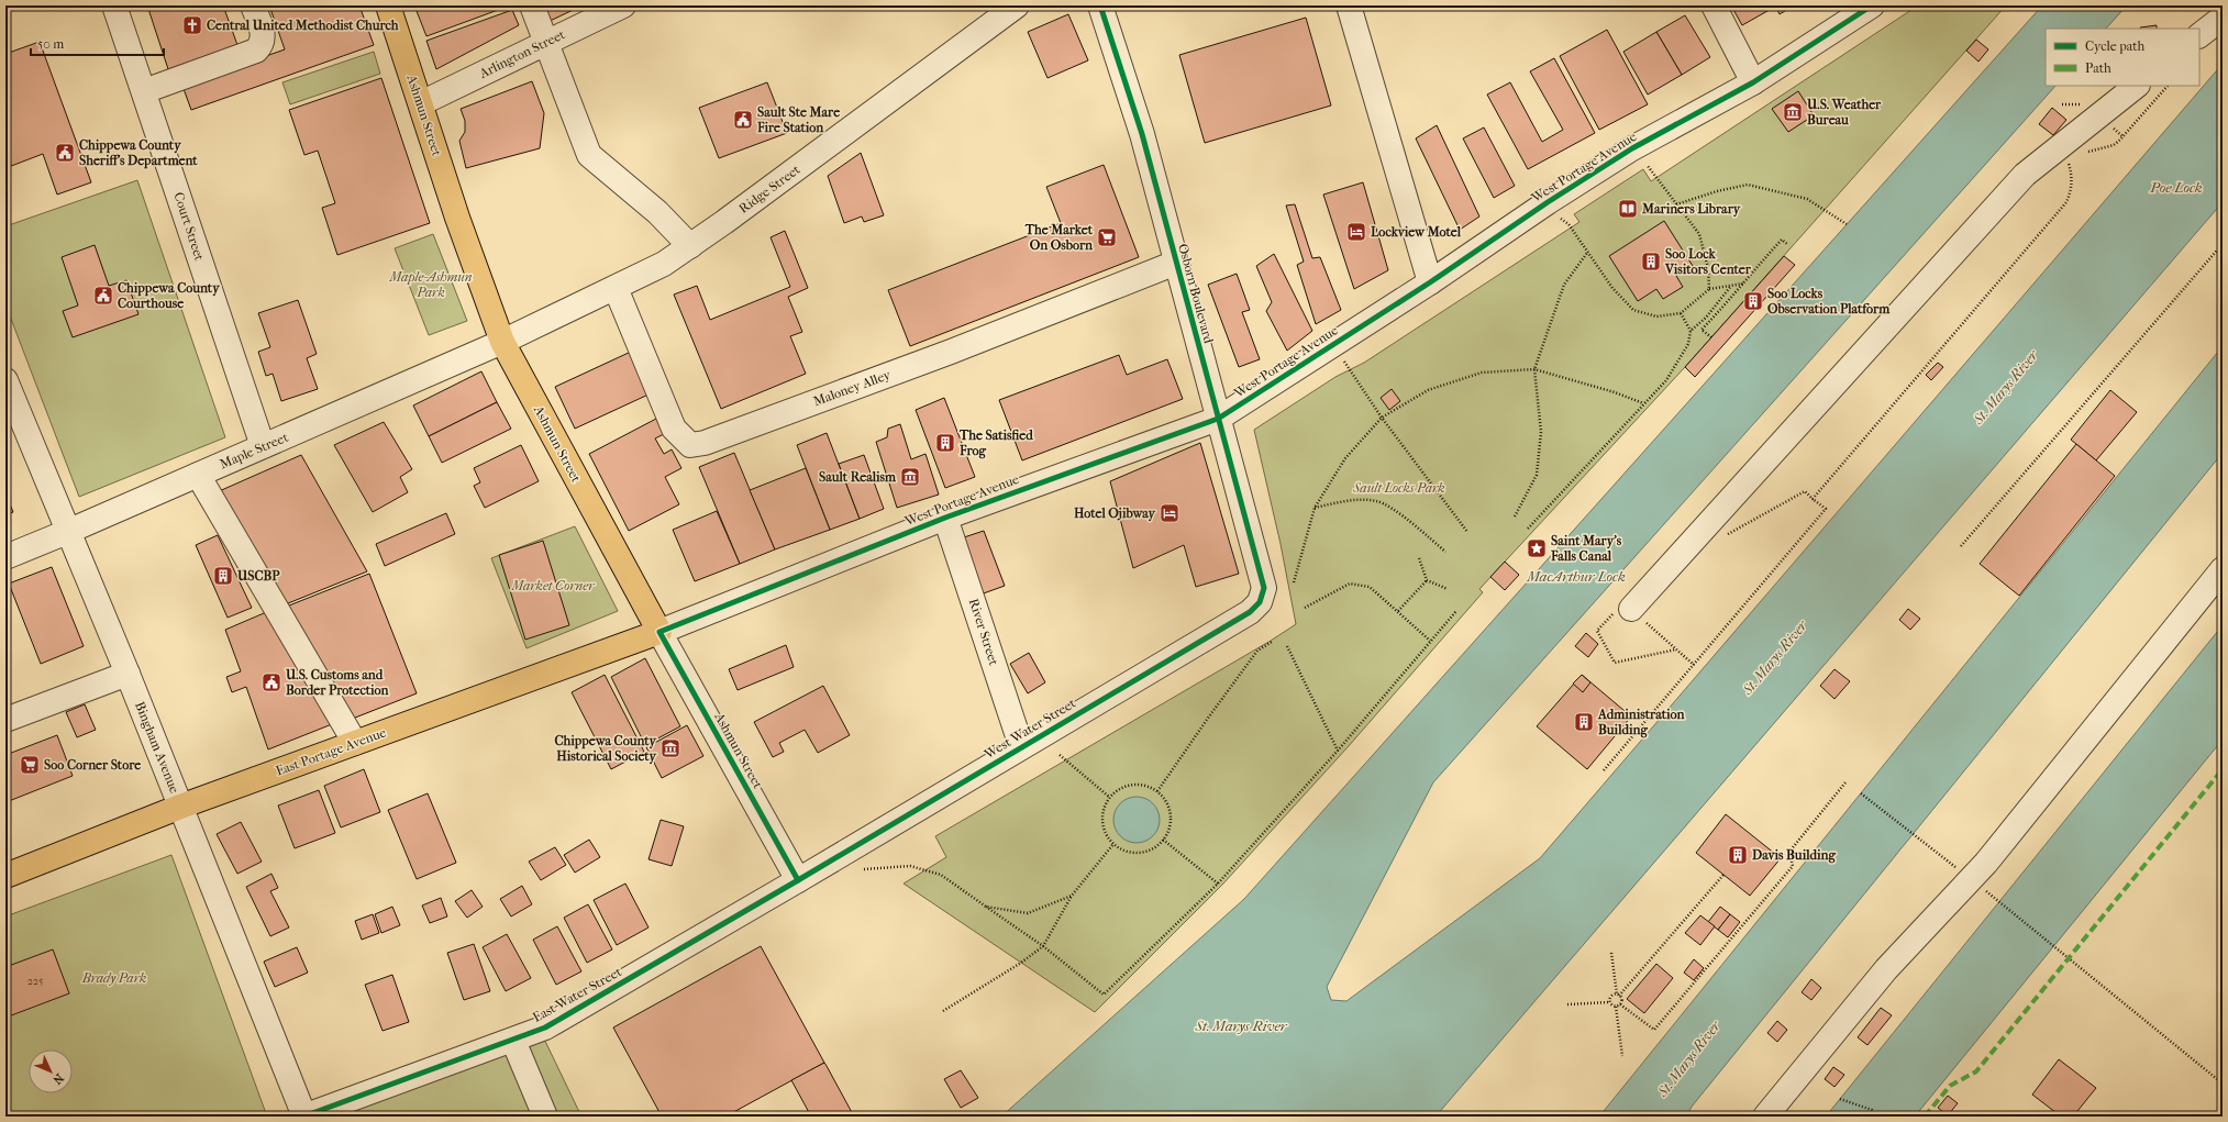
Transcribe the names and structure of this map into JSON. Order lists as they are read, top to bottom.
{
  "streets": {
    "main road": ["Ashmun Street", "East Portage Avenue"],
    "street": [
      "Arlington Street",
      "West Portage Avenue",
      "Ridge Street",
      "Court Street",
      "Osborn Boulevard",
      "Maloney Alley",
      "Maple Street",
      "River Street",
      "West Water Street",
      "Bingham Avenue",
      "East Water Street"
    ]
  },
  "crossings": [
    ["Arlington Street", "Ashmun Street"],
    ["Ashmun Street", "West Portage Avenue"],
    ["Ashmun Street", "Ridge Street"],
    ["Ashmun Street", "Maple Street"],
    ["Ashmun Street", "West Water Street"],
    ["Ashmun Street", "East Portage Avenue"],
    ["Ashmun Street", "East Water Street"],
    ["West Portage Avenue", "Osborn Boulevard"],
    ["West Portage Avenue", "River Street"],
    ["West Portage Avenue", "East Portage Avenue"],
    ["Ridge Street", "Maloney Alley"],
    ["Ridge Street", "Maple Street"],
    ["Court Street", "Maple Street"],
    ["Osborn Boulevard", "Maloney Alley"],
    ["Osborn Boulevard", "West Water Street"],
    ["Maple Street", "Bingham Avenue"],
    ["River Street", "West Water Street"],
    ["West Water Street", "East Water Street"],
    ["Bingham Avenue", "East Portage Avenue"],
    ["Bingham Avenue", "East Water Street"]
  ],
  "water": ["Poe Lock", "St. Marys River", "MacArthur Lock"],
  "parks": [
    "Maple-Ashmun Park",
    "Sault Locks Park",
    "Market Corner",
    "Brady Park"
  ],
  "places": {
    "church": ["Central United Methodist Church"],
    "museum": ["U.S. Weather Bureau", "Sault Realism", "Chippewa County Historical Society"],
    "public building": [
      "Sault Ste Mare Fire Station",
      "Chippewa County Sheriff's Department",
      "Chippewa County Courthouse",
      "U.S. Customs and Border Protection"
    ],
    "library": ["Mariners Library"],
    "hotel": ["Lockview Motel", "Hotel Ojibway"],
    "supermarket": ["The Market On Osborn", "Soo Corner Store"],
    "building": [
      "Soo Lock Visitors Center",
      "Soo Locks Observation Platform",
      "The Satisfied Frog",
      "USCBP",
      "Administration Building",
      "Davis Building"
    ],
    "place": ["Saint Mary's Falls Canal"]
  },
  "house_numbers": ["225"],
  "legend": ["Cycle path", "Path"],
  "scale_bar": "50 m",
  "north": "bottom right"
}
